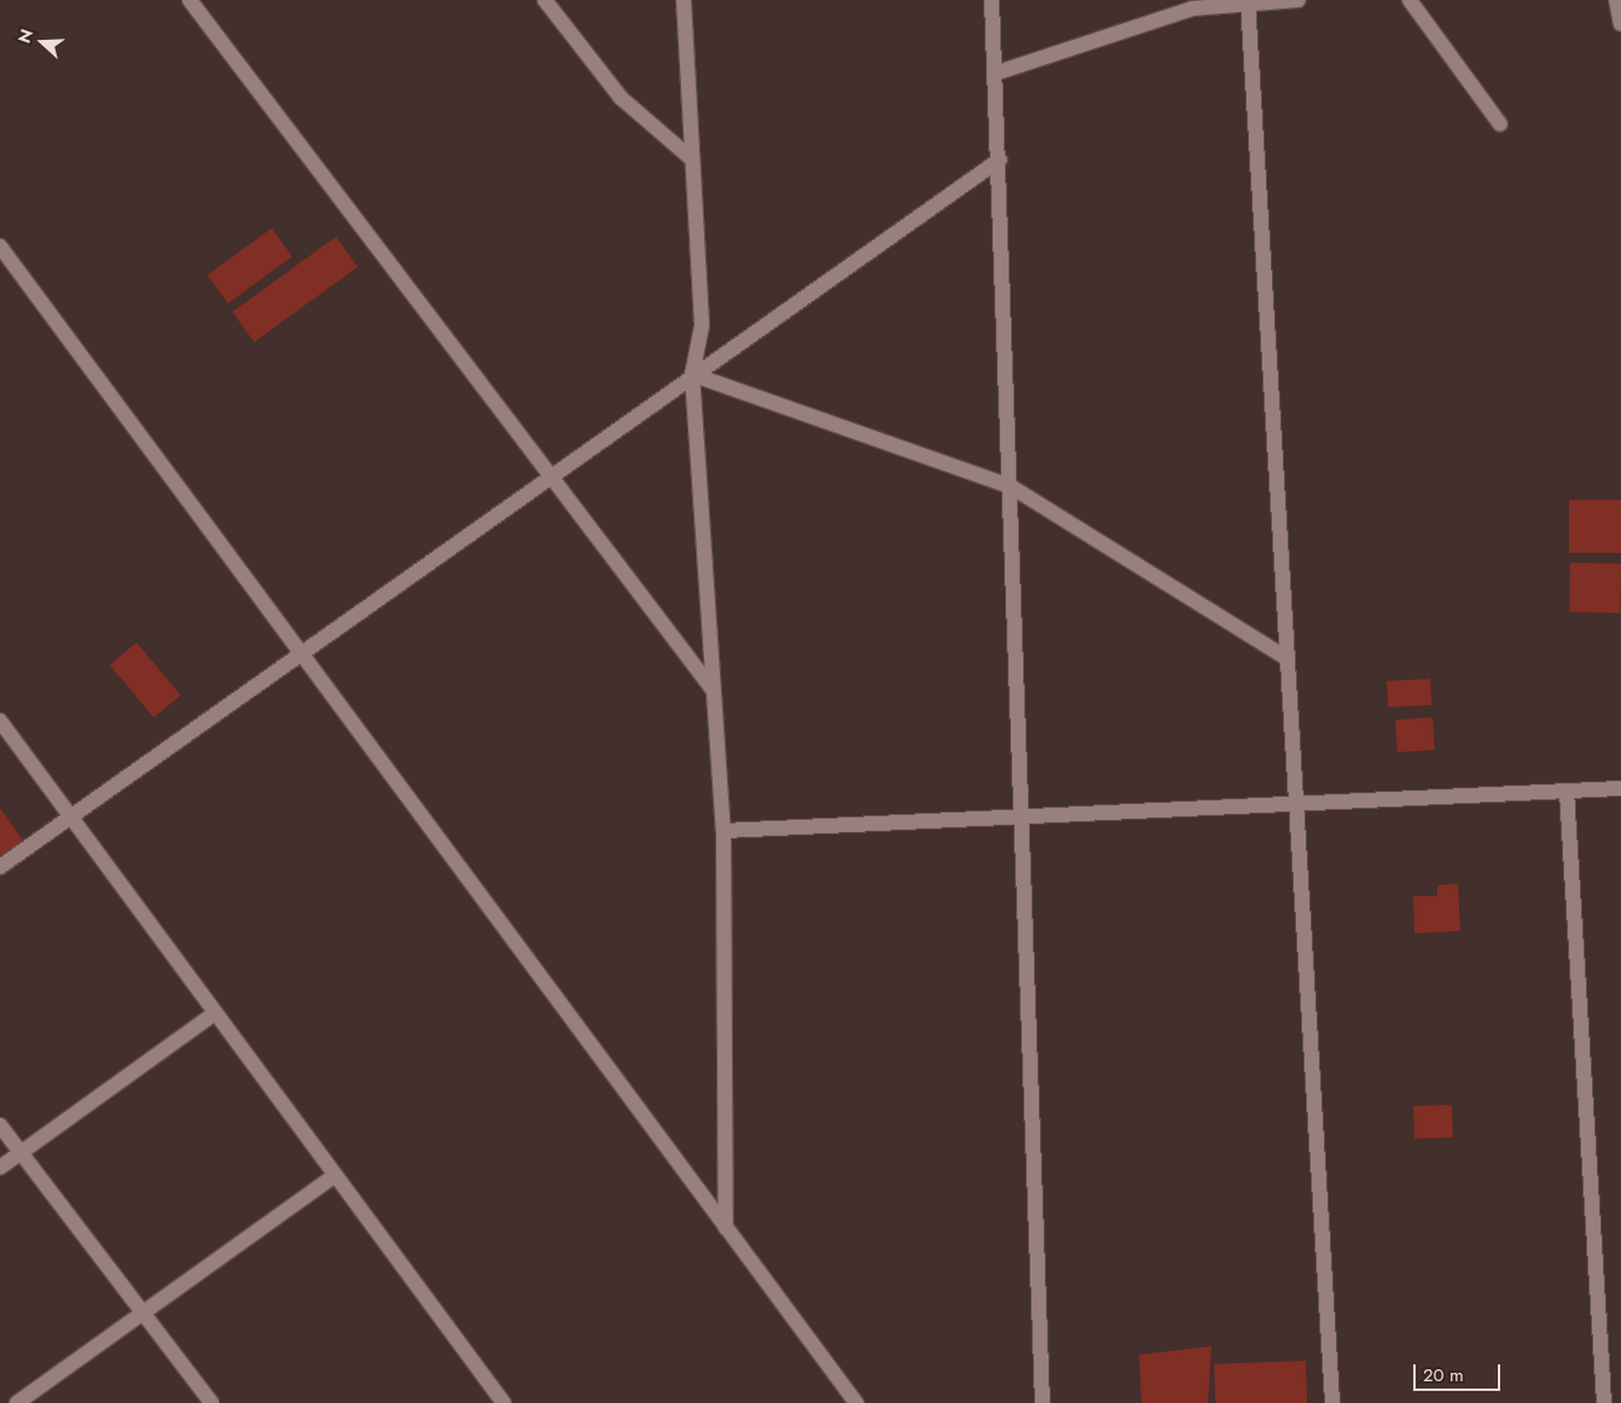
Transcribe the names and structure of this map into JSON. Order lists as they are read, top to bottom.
{
  "scale_bar": "20 m",
  "north": "left"
}
